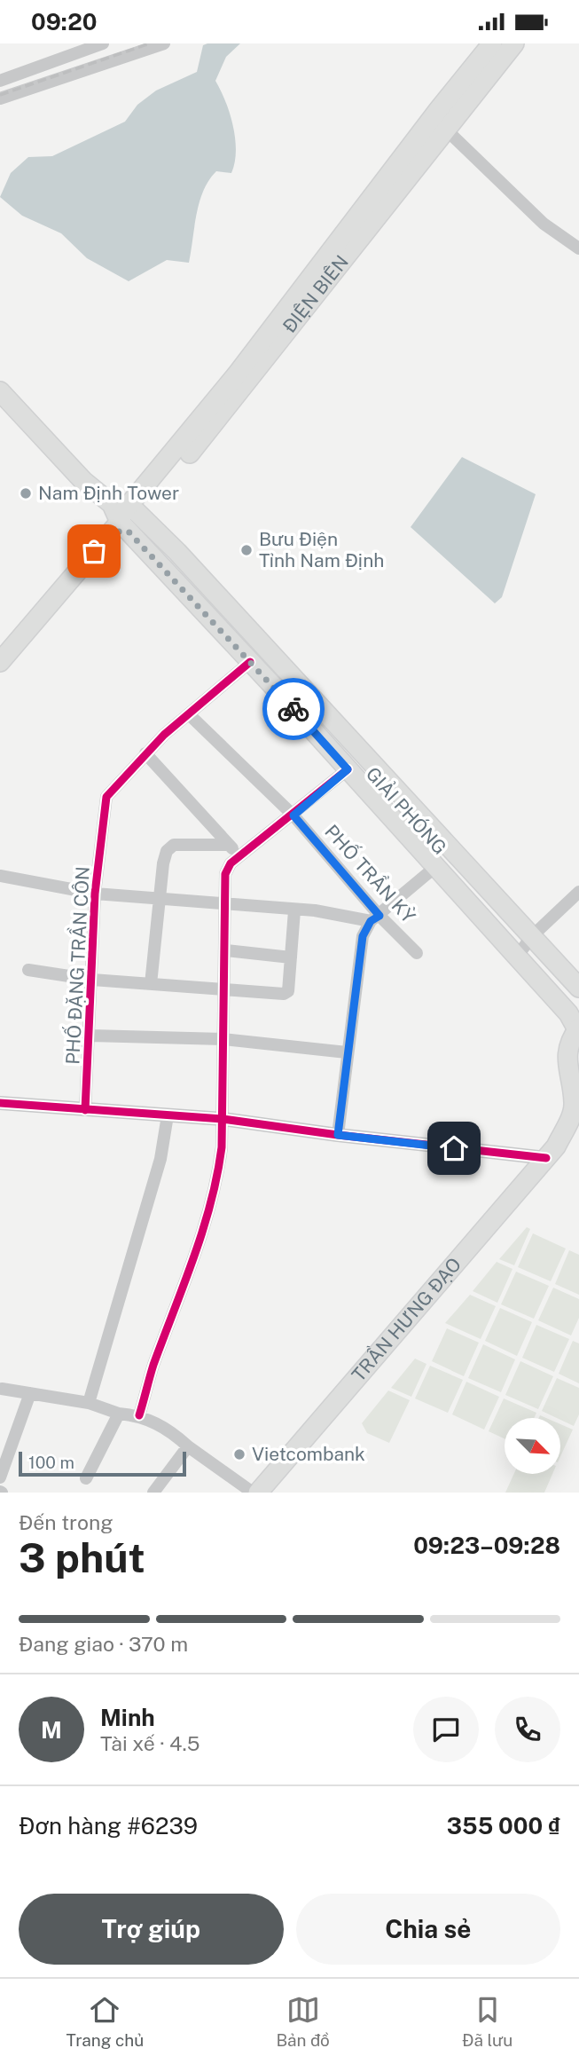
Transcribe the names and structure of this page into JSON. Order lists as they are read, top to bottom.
{
  "streets": {
    "main road": ["ĐIỆN BIÊN", "GIẢI PHÓNG", "TRẦN HƯNG ĐẠO"],
    "street": ["PHỐ TRẦN KỲ", "PHỐ ĐẶNG TRẦN CÔN"]
  },
  "crossings": [
    ["ĐIỆN BIÊN", "GIẢI PHÓNG"],
    ["GIẢI PHÓNG", "PHỐ ĐẶNG TRẦN CÔN"],
    ["PHỐ TRẦN KỲ", "PHỐ ĐẶNG TRẦN CÔN"]
  ],
  "places": ["Nam Định Tower", "Bưu Điện Tỉnh Nam Định", "Vietcombank"],
  "scale_bar": "100 m",
  "north": "bottom right",
  "page": {
    "status": "09:20",
    "scale": "100 m",
    "heading": ["3 phút", "Đến trong", "09:23–09:28"],
    "panel": [
      "Minh",
      "Tài xế · 4.5",
      "Đơn hàng #6239",
      "355 000 ₫"
    ],
    "bar": "Đang giao · 370 m",
    "round": "M",
    "buttons": ["Trợ giúp", "Chia sẻ"],
    "tabs": ["Trang chủ", "Bản đồ", "Đã lưu"]
  }
}
